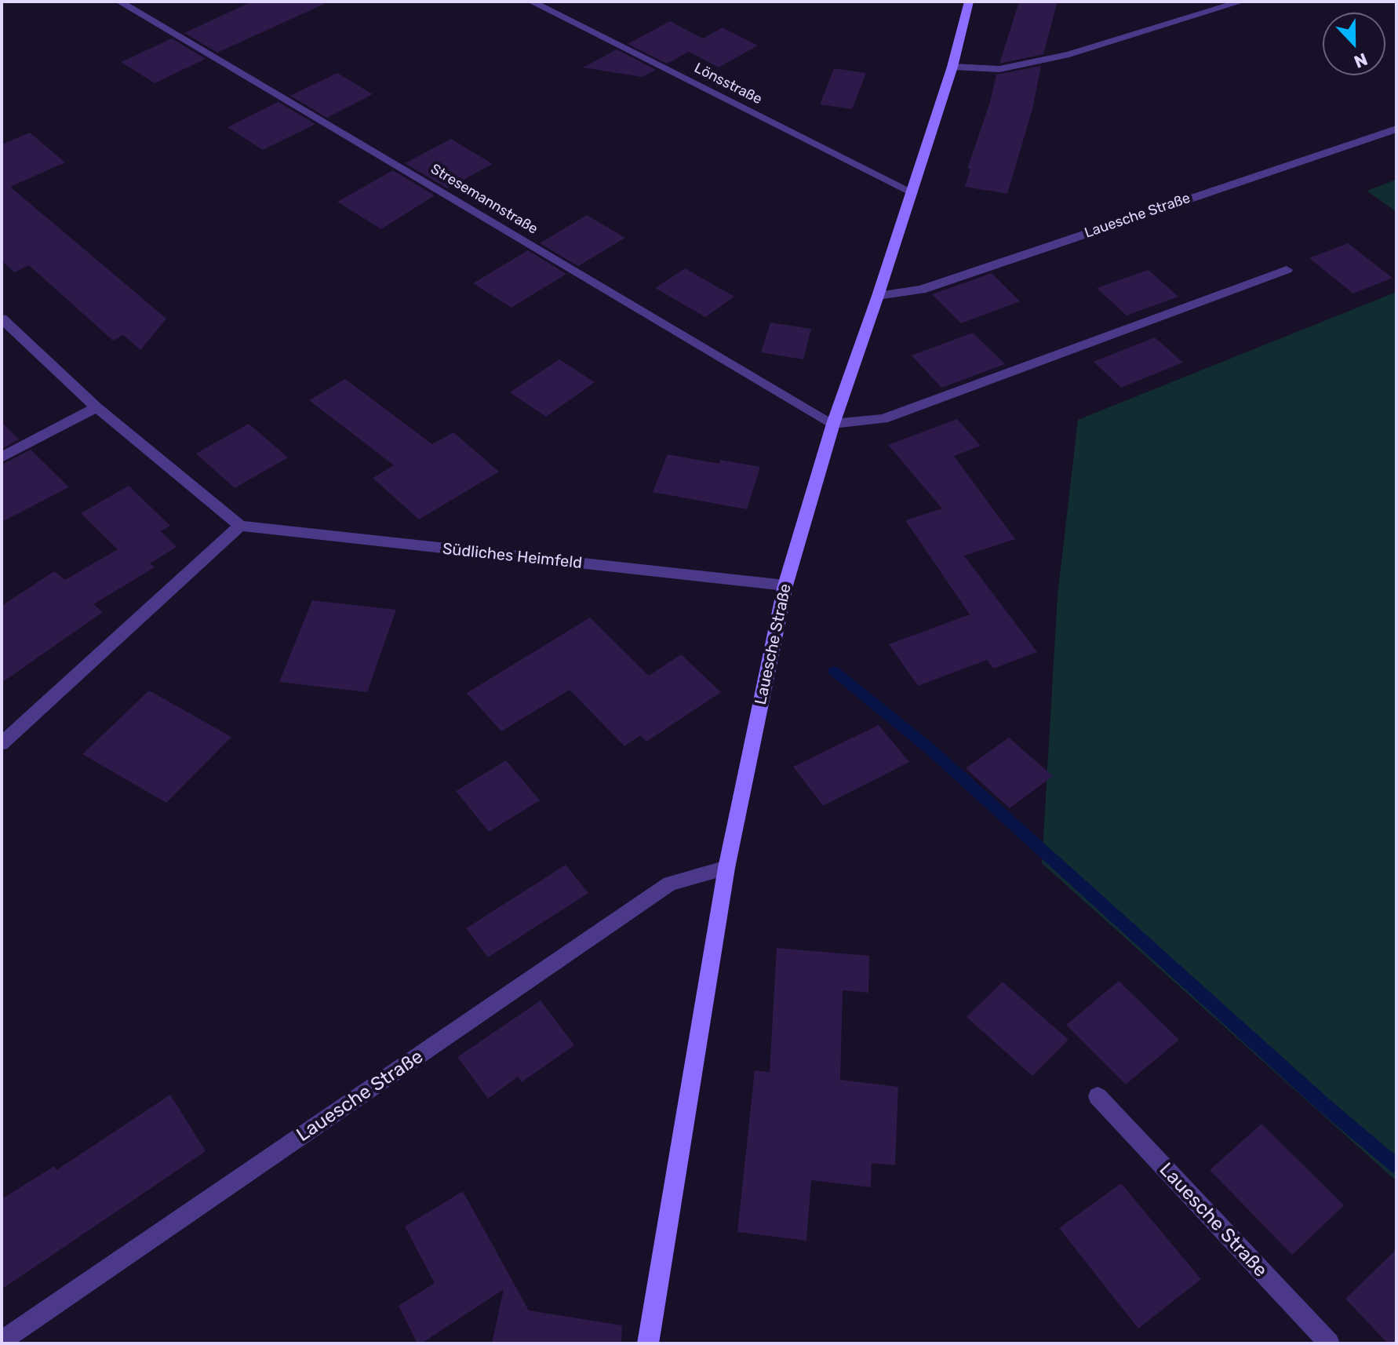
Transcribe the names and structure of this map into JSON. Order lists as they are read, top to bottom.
{
  "streets": {
    "street": [
      "Lönsstraße",
      "Stresemannstraße",
      "Lauesche Straße",
      "Südliches Heimfeld"
    ]
  },
  "crossings": [
    ["Lönsstraße", "Lauesche Straße"],
    ["Stresemannstraße", "Lauesche Straße"],
    ["Lauesche Straße", "Südliches Heimfeld"]
  ],
  "north": "bottom"
}
